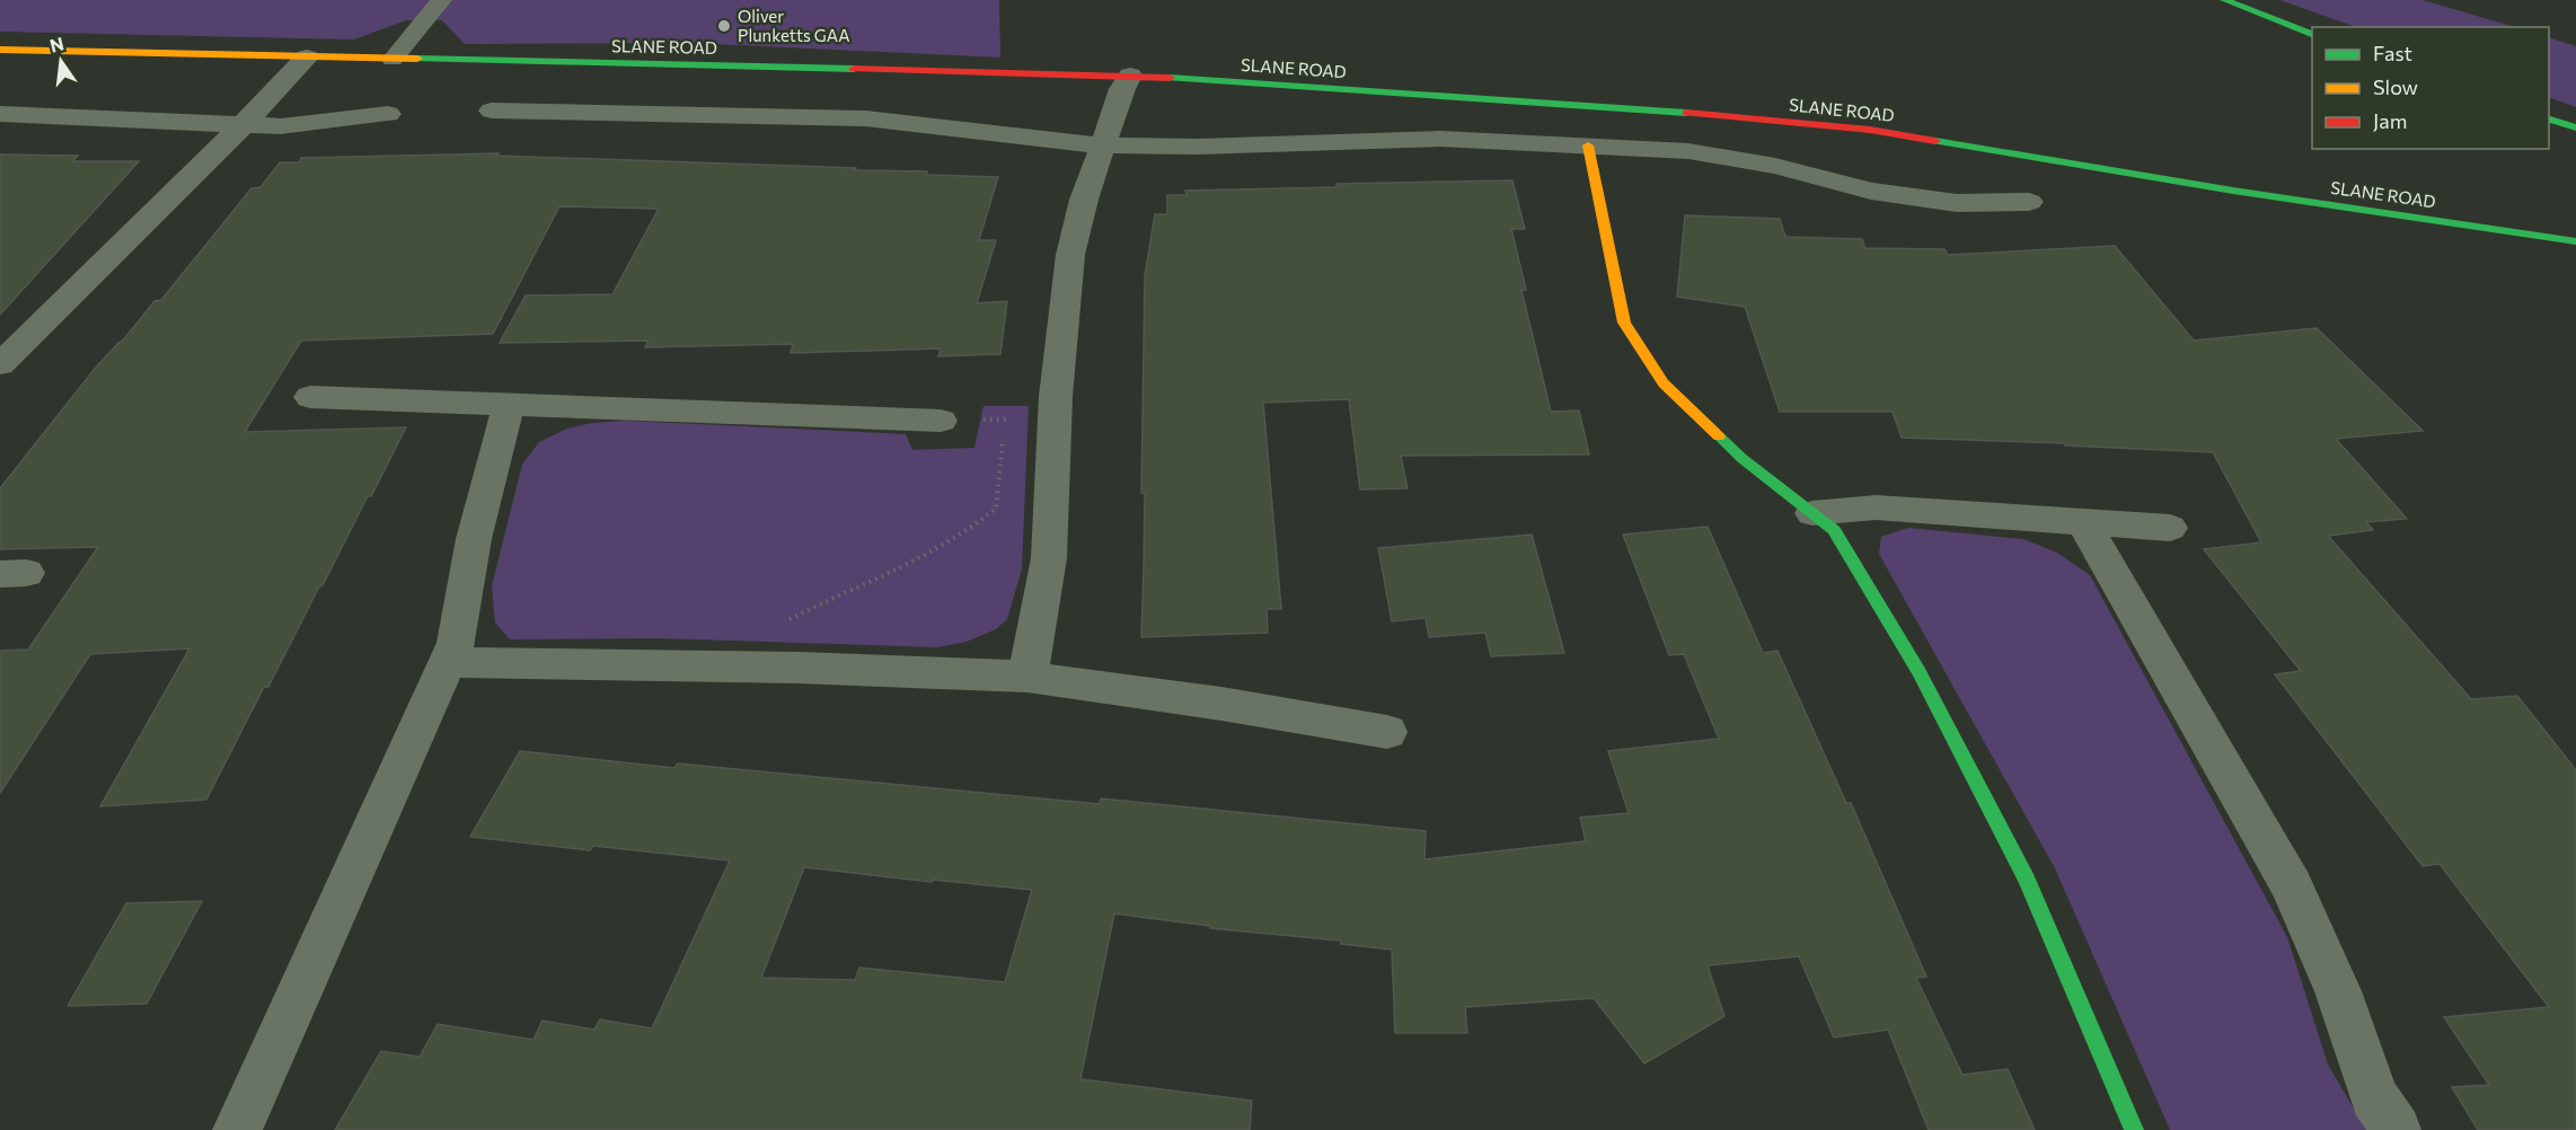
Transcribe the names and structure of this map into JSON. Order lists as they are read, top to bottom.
{
  "streets": {
    "street": ["SLANE ROAD"]
  },
  "places": ["Oliver Plunketts GAA"],
  "legend": ["Fast", "Slow", "Jam"],
  "north": "top"
}
